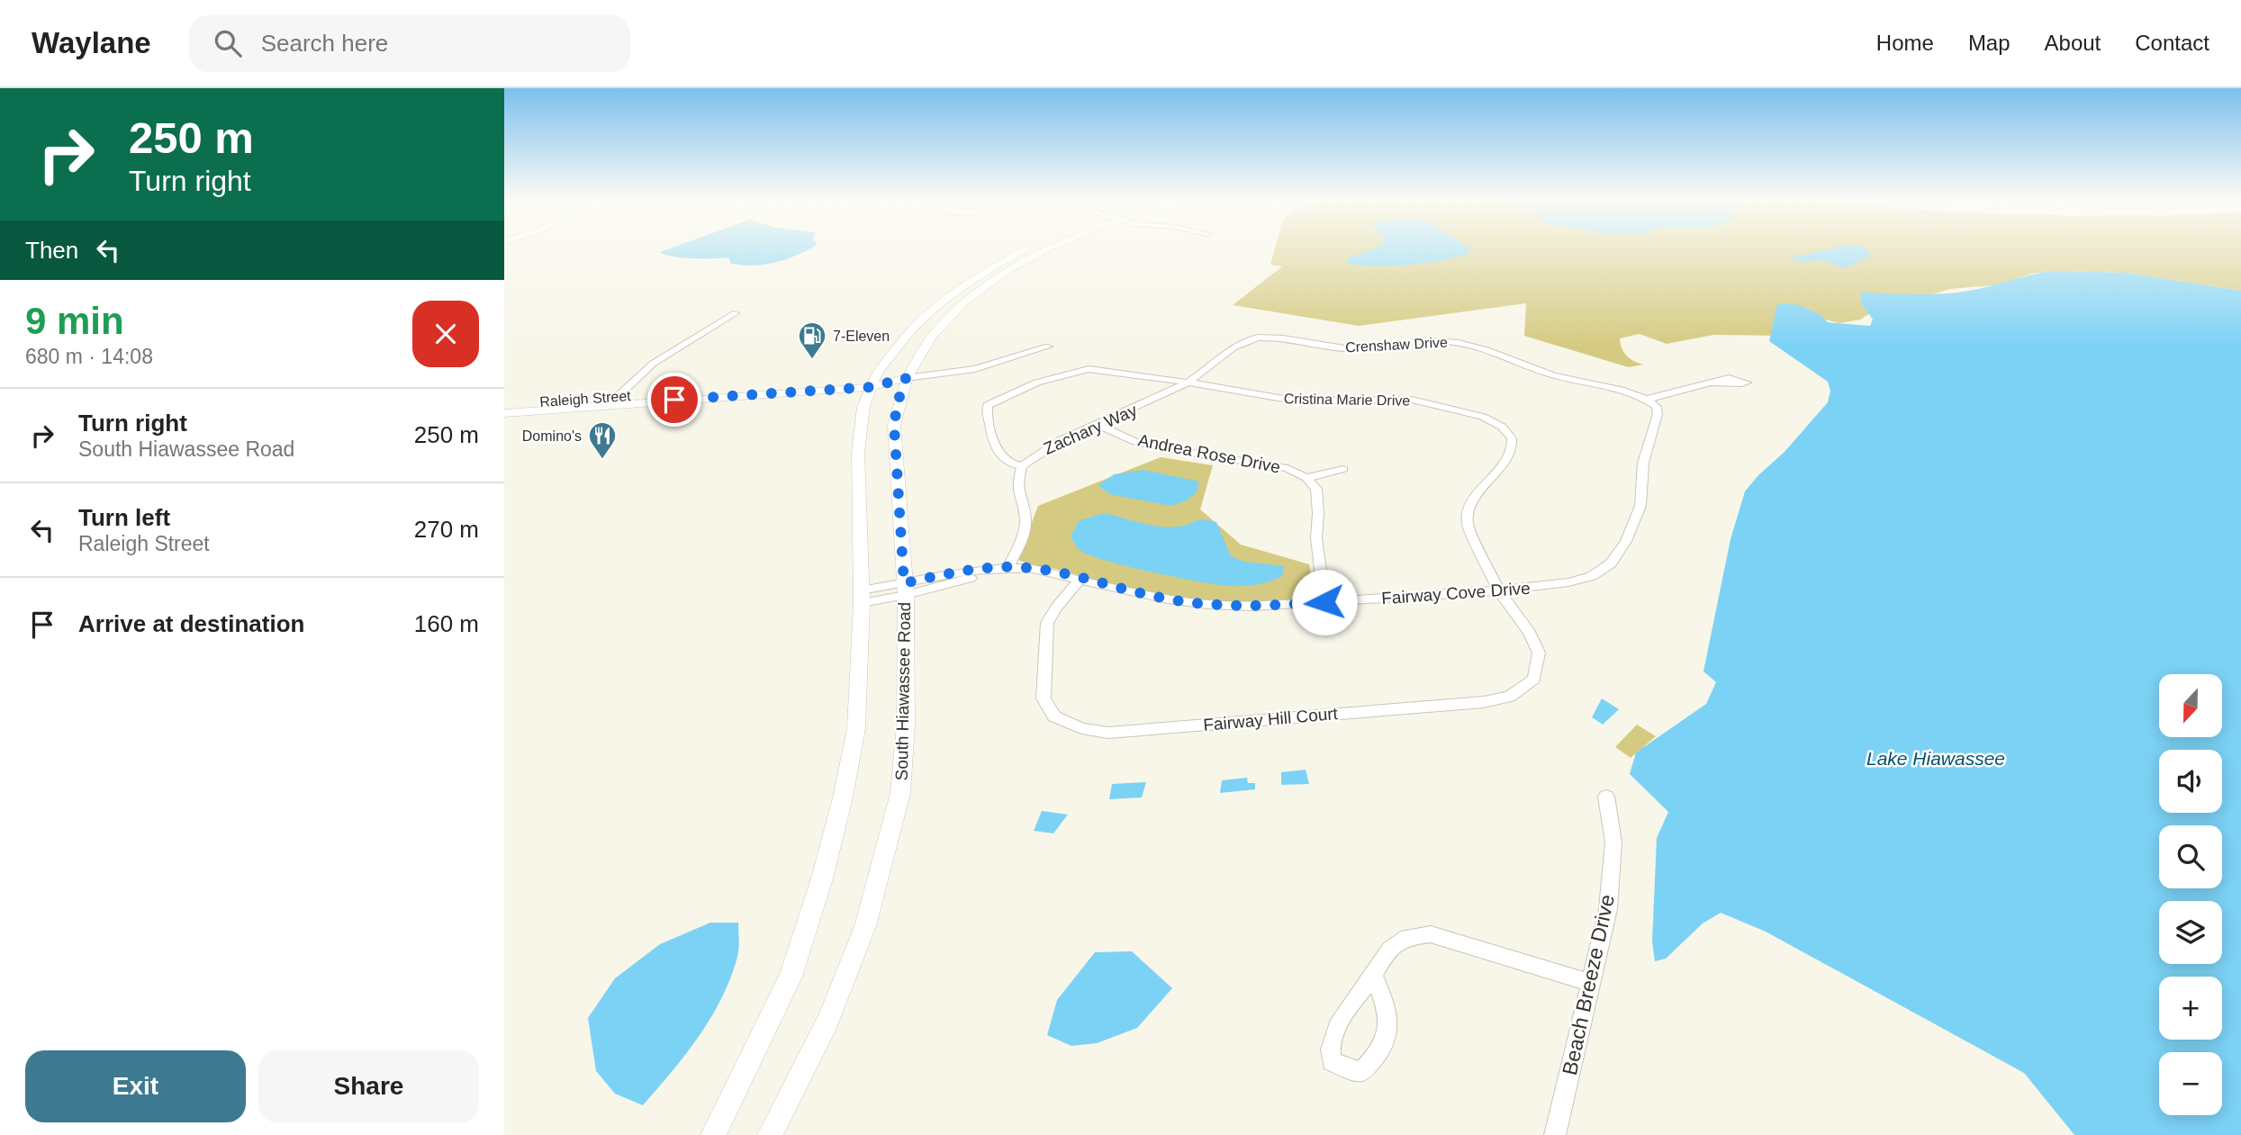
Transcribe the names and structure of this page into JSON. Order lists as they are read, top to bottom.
{
  "streets": {
    "street": [
      "Crenshaw Drive",
      "Raleigh Street",
      "Cristina Marie Drive",
      "Zachary Way",
      "Andrea Rose Drive",
      "Fairway Cove Drive",
      "South Hiawassee Road",
      "Fairway Hill Court",
      "Beach Breeze Drive"
    ]
  },
  "crossings": [
    ["Crenshaw Drive", "Cristina Marie Drive"],
    ["Crenshaw Drive", "Zachary Way"],
    ["Crenshaw Drive", "Fairway Cove Drive"],
    ["Raleigh Street", "South Hiawassee Road"],
    ["Cristina Marie Drive", "Zachary Way"],
    ["Cristina Marie Drive", "Fairway Cove Drive"],
    ["Cristina Marie Drive", "Fairway Hill Court"],
    ["Zachary Way", "Andrea Rose Drive"],
    ["Fairway Cove Drive", "South Hiawassee Road"],
    ["Fairway Cove Drive", "Fairway Hill Court"]
  ],
  "water": ["Lake Hiawassee"],
  "places": {
    "fuel station": ["7-Eleven"],
    "restaurant": ["Domino's"]
  },
  "north": "bottom",
  "page": {
    "header": "Waylane",
    "search": "Search here",
    "nav": [
      "Home",
      "Map",
      "About",
      "Contact"
    ],
    "turn": ["250 m", "Turn right"],
    "then": "Then",
    "heading": ["9 min", "680 m · 14:08"],
    "list": [
      {
        "name": "Turn right",
        "note": "South Hiawassee Road",
        "value": "250 m"
      },
      {
        "name": "Turn left",
        "note": "Raleigh Street",
        "value": "270 m"
      },
      {
        "name": "Arrive at destination",
        "value": "160 m"
      }
    ],
    "map_buttons": ["+", "−"],
    "buttons": ["Exit", "Share"]
  }
}
